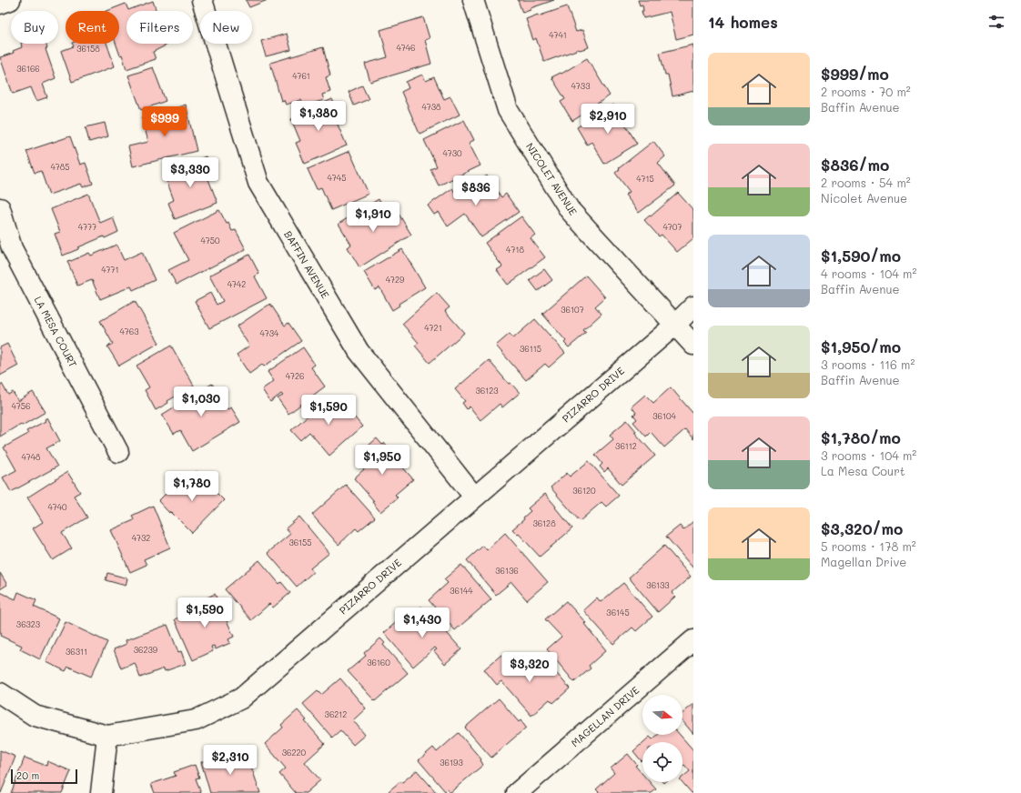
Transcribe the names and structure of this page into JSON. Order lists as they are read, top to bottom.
{
  "streets": {
    "street": [
      "NICOLET AVENUE",
      "BAFFIN AVENUE",
      "LA MESA COURT",
      "PIZARRO DRIVE",
      "MAGELLAN DRIVE"
    ]
  },
  "crossings": [
    ["NICOLET AVENUE", "PIZARRO DRIVE"],
    ["BAFFIN AVENUE", "PIZARRO DRIVE"]
  ],
  "house_numbers": [
    "4741",
    "4746",
    "36158",
    "36166",
    "4761",
    "4733",
    "4738",
    "4730",
    "4785",
    "4745",
    "4715",
    "4777",
    "4707",
    "4750",
    "4718",
    "4771",
    "4729",
    "4742",
    "36107",
    "4721",
    "4763",
    "4734",
    "36115",
    "4726",
    "36123",
    "4756",
    "36104",
    "36112",
    "4748",
    "36120",
    "4740",
    "36128",
    "4732",
    "36155",
    "36136",
    "36133",
    "36144",
    "36145",
    "36323",
    "36239",
    "36311",
    "36160",
    "36212",
    "36220",
    "36193"
  ],
  "scale_bar": "20 m",
  "north": "right",
  "page": {
    "heading": "14 homes",
    "chip": [
      "Buy",
      "Rent",
      "Filters",
      "New"
    ],
    "list": [
      {
        "name": "$999/mo",
        "note": "2 rooms · 70 m² · Baffin Avenue"
      },
      {
        "name": "$836/mo",
        "note": "2 rooms · 54 m² · Nicolet Avenue"
      },
      {
        "name": "$1,590/mo",
        "note": "4 rooms · 104 m² · Baffin Avenue"
      },
      {
        "name": "$1,950/mo",
        "note": "3 rooms · 116 m² · Baffin Avenue"
      },
      {
        "name": "$1,780/mo",
        "note": "3 rooms · 104 m² · La Mesa Court"
      },
      {
        "name": "$3,320/mo",
        "note": "5 rooms · 178 m² · Magellan Drive"
      }
    ],
    "price": [
      "$1,380",
      "$2,910",
      "$999",
      "$3,330",
      "$836",
      "$1,910",
      "$1,030",
      "$1,590",
      "$1,950",
      "$1,780",
      "$1,590",
      "$1,430",
      "$3,320",
      "$2,310"
    ],
    "scale": "20 m"
  }
}
